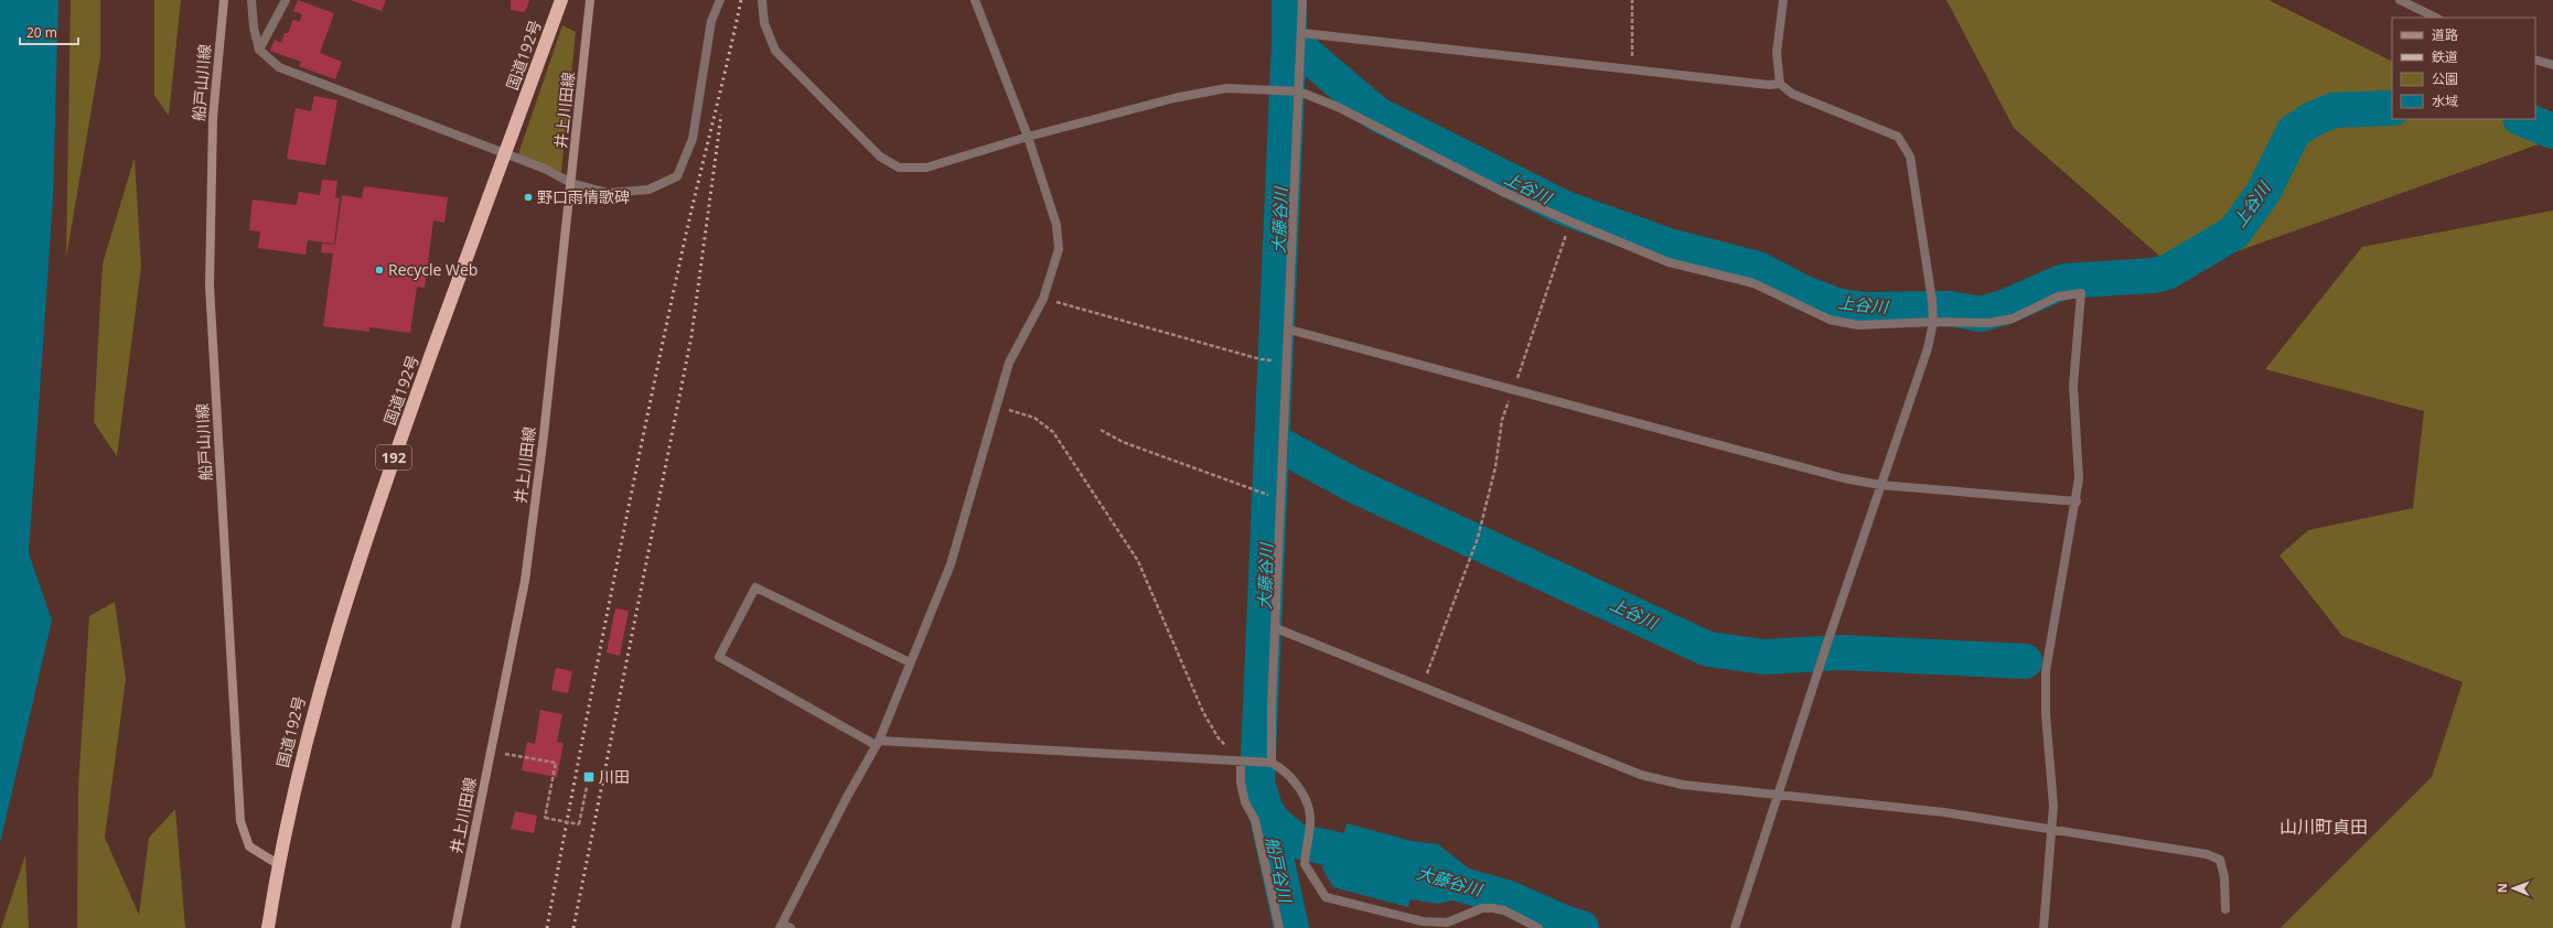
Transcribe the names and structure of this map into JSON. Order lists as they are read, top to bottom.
{
  "streets": {
    "highway": ["国道192号", "192"],
    "main road": ["船戸山川線", "井上川田線"]
  },
  "crossings": [
    ["国道192号", "船戸山川線"]
  ],
  "districts": ["山川町貞田"],
  "water": ["上谷川", "大藤谷川", "船戸谷川"],
  "places": {
    "other": ["野口雨情歌碑", "Recycle Web"],
    "transit": ["川田"]
  },
  "legend": [
    "道路",
    "鉄道",
    "公園",
    "水域"
  ],
  "scale_bar": "20 m",
  "north": "left"
}
